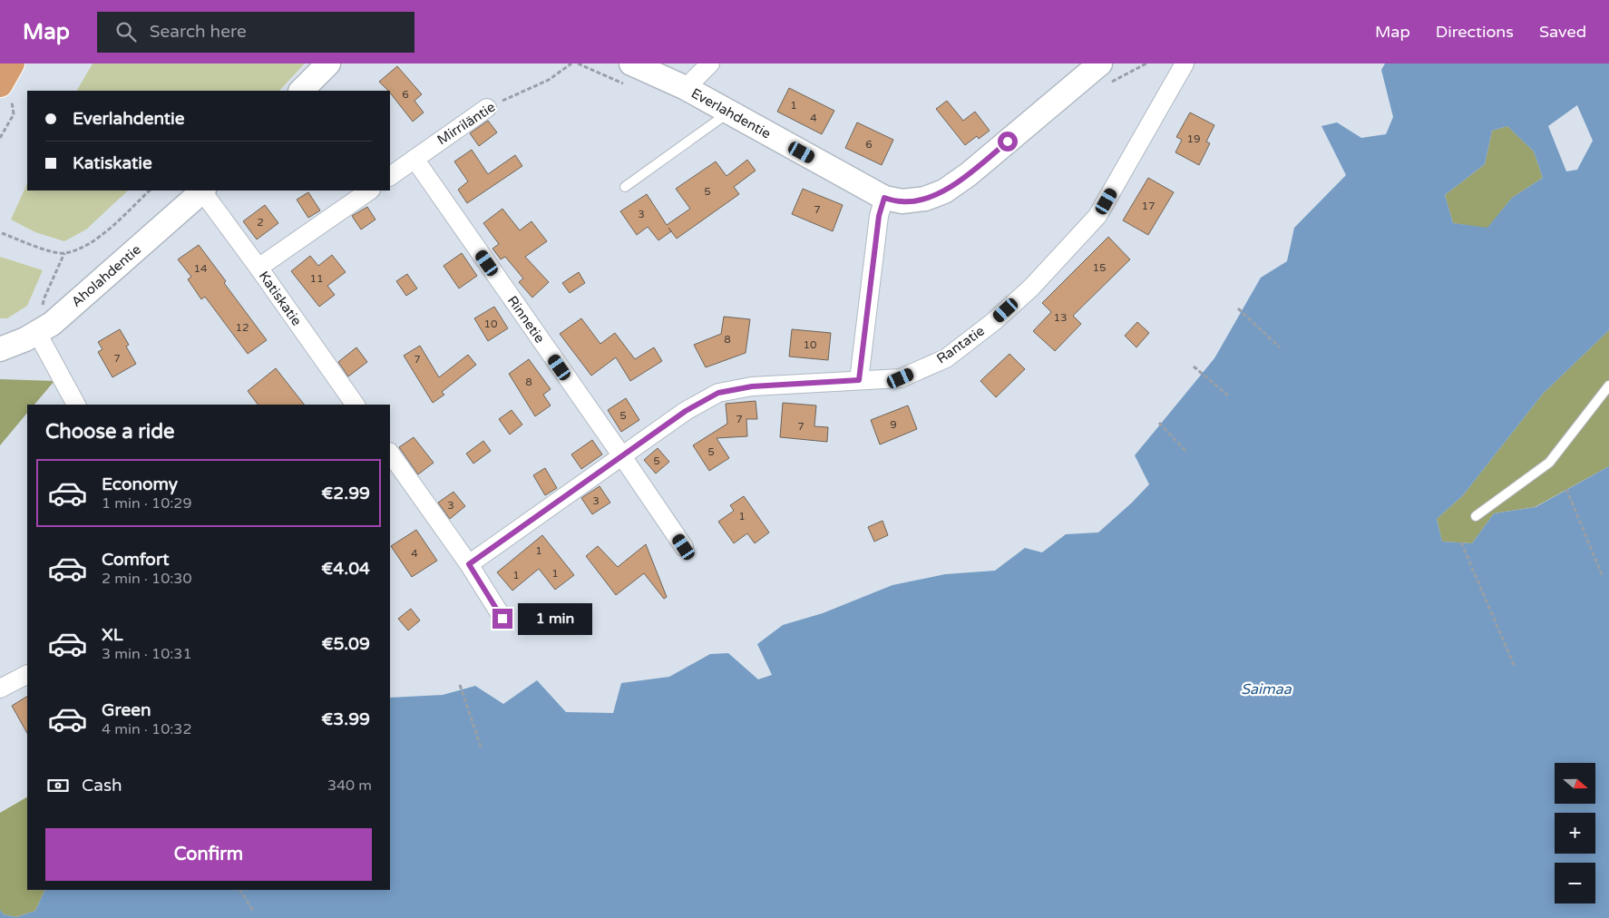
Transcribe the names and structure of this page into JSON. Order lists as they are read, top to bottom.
{
  "streets": {
    "street": [
      "Everlahdentie",
      "Mirriläntie",
      "Aholahdentie",
      "Katiskatie",
      "Rinnetie",
      "Rantatie"
    ]
  },
  "crossings": [
    ["Mirriläntie", "Rinnetie"],
    ["Aholahdentie", "Katiskatie"],
    ["Rinnetie", "Rantatie"]
  ],
  "water": ["Saimaa"],
  "house_numbers": [
    "6",
    "1",
    "4",
    "19",
    "6",
    "5",
    "17",
    "7",
    "3",
    "2",
    "15",
    "14",
    "11",
    "13",
    "10",
    "12",
    "8",
    "10",
    "7",
    "7",
    "8",
    "5",
    "7",
    "9",
    "7",
    "5",
    "5",
    "3",
    "3",
    "1",
    "1",
    "4",
    "1",
    "1"
  ],
  "north": "right",
  "page": {
    "header": "Map",
    "search": "Search here",
    "nav": ["Map", "Directions", "Saved"],
    "banner": ["Everlahdentie", "Katiskatie"],
    "heading": "Choose a ride",
    "list": [
      {
        "name": "Economy",
        "note": "1 min · 10:29",
        "value": "€2.99"
      },
      {
        "name": "Comfort",
        "note": "2 min · 10:30",
        "value": "€4.04"
      },
      {
        "name": "XL",
        "note": "3 min · 10:31",
        "value": "€5.09"
      },
      {
        "name": "Green",
        "note": "4 min · 10:32",
        "value": "€3.99"
      }
    ],
    "bubble": "1 min",
    "pay": ["Cash", "340 m"],
    "map_buttons": ["+", "−"],
    "buttons": "Confirm"
  }
}
